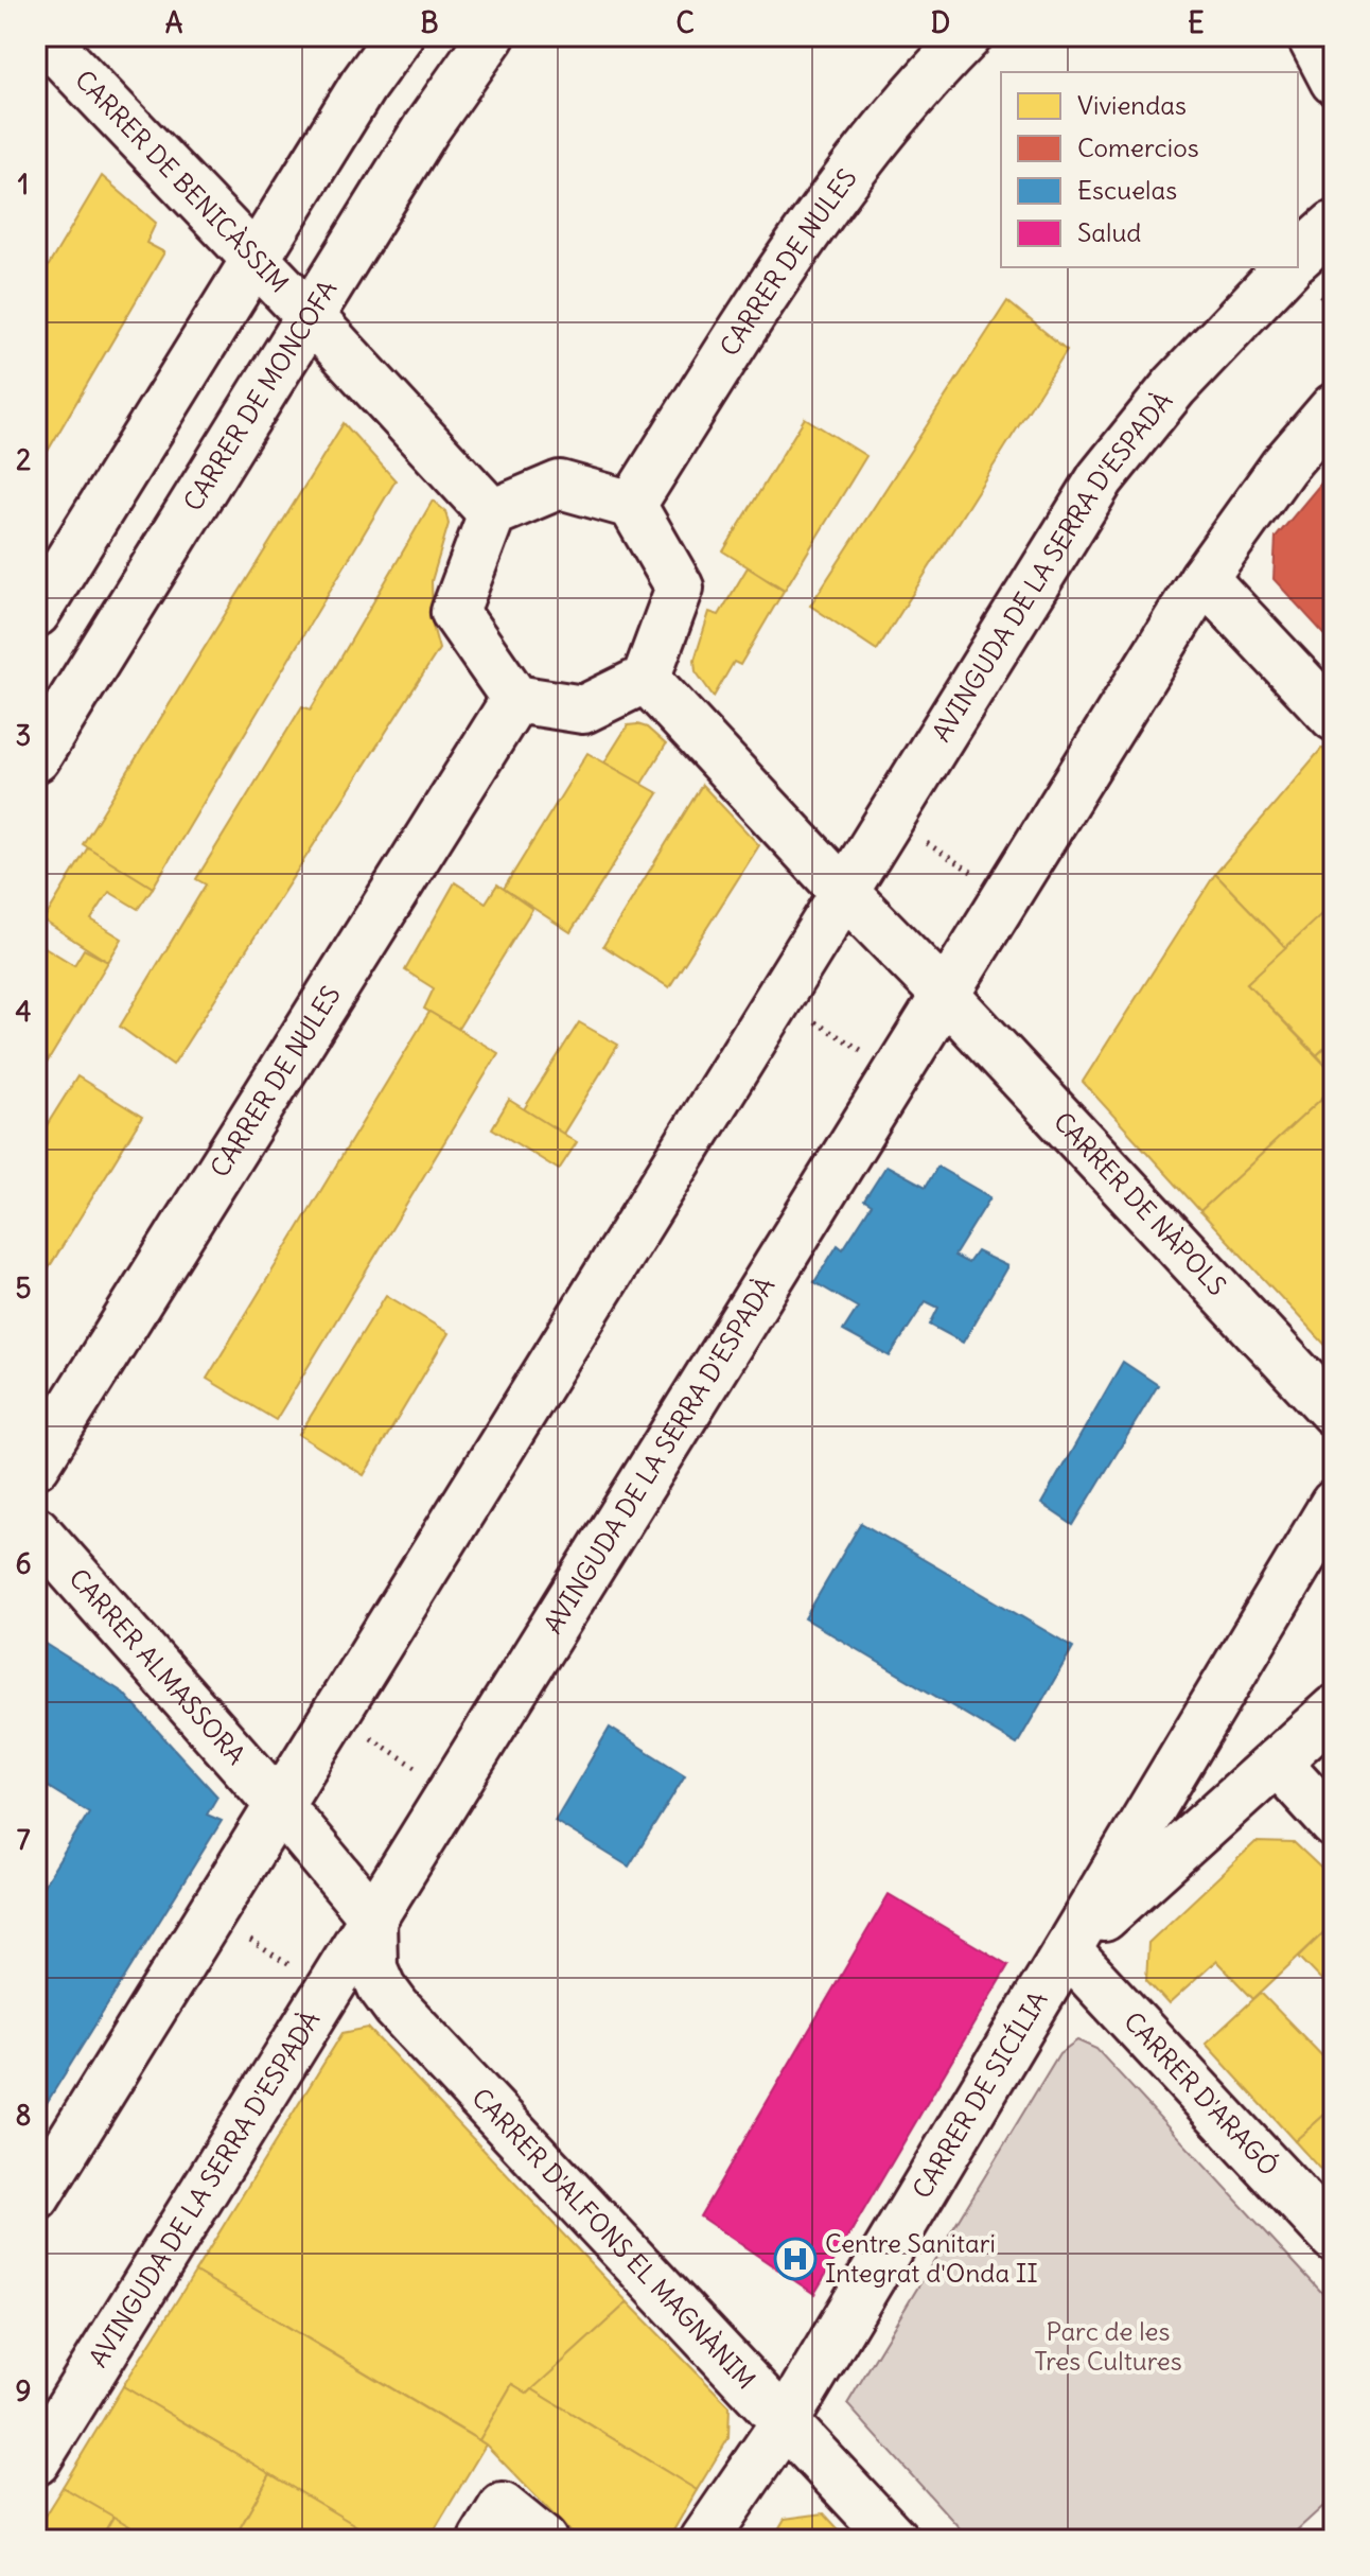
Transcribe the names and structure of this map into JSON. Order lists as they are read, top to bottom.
{
  "streets": {
    "street": [
      "CARRER DE BENICÀSSIM",
      "CARRER DE NULES",
      "CARRER DE MONCOFA",
      "AVINGUDA DE LA SERRA D'ESPADÀ",
      "CARRER DE NÀPOLS",
      "CARRER ALMASSORA",
      "CARRER DE SICÍLIA",
      "CARRER D'ARAGÓ",
      "CARRER D'ALFONS EL MAGNÀNIM"
    ]
  },
  "crossings": [
    ["CARRER DE BENICÀSSIM", "CARRER DE NULES"],
    ["CARRER DE BENICÀSSIM", "CARRER DE MONCOFA"],
    ["AVINGUDA DE LA SERRA D'ESPADÀ", "CARRER DE NÀPOLS"],
    ["AVINGUDA DE LA SERRA D'ESPADÀ", "CARRER ALMASSORA"],
    ["AVINGUDA DE LA SERRA D'ESPADÀ", "CARRER D'ALFONS EL MAGNÀNIM"],
    ["CARRER DE SICÍLIA", "CARRER D'ARAGÓ"],
    ["CARRER DE SICÍLIA", "CARRER D'ALFONS EL MAGNÀNIM"]
  ],
  "parks": ["Parc de les Tres Cultures"],
  "places": {
    "hospital": ["Centre Sanitari Integrat d'Onda II"]
  },
  "legend": [
    "Viviendas",
    "Comercios",
    "Escuelas",
    "Salud"
  ],
  "grid": {
    "columns": [
      "A",
      "B",
      "C",
      "D",
      "E"
    ],
    "rows": [
      "1",
      "2",
      "3",
      "4",
      "5",
      "6",
      "7",
      "8",
      "9"
    ]
  }
}
